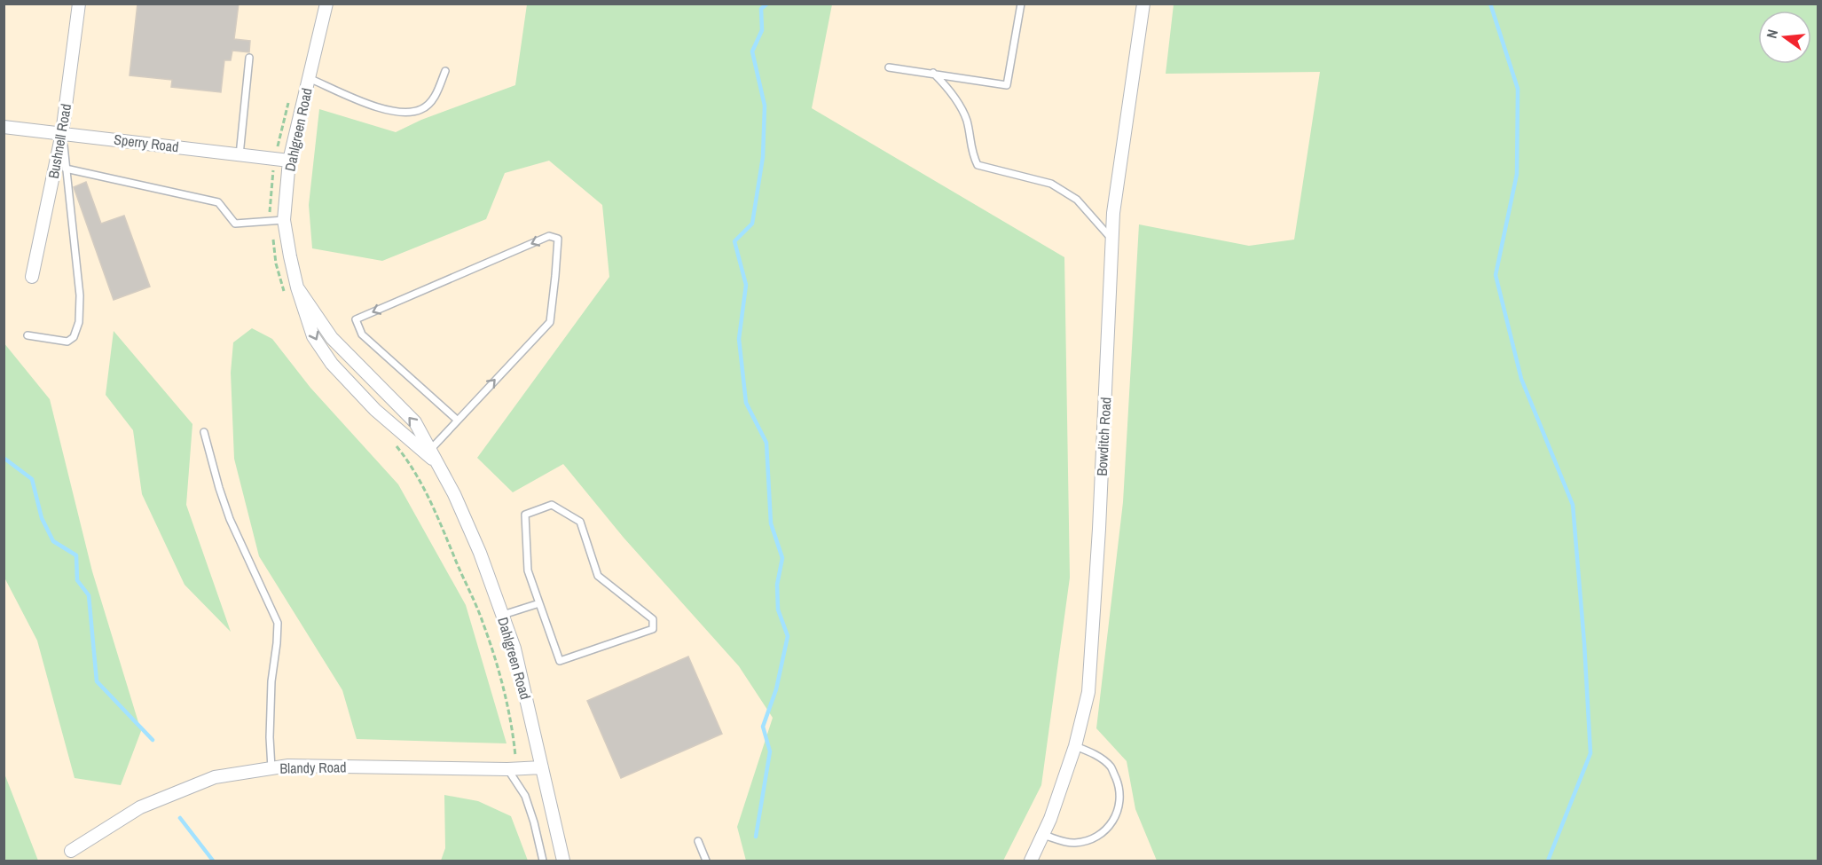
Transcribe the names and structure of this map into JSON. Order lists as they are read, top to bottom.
{
  "streets": {
    "street": [
      "Dahlgreen Road",
      "Bushnell Road",
      "Sperry Road",
      "Bowditch Road",
      "Blandy Road"
    ]
  },
  "crossings": [
    ["Dahlgreen Road", "Sperry Road"],
    ["Dahlgreen Road", "Blandy Road"],
    ["Bushnell Road", "Sperry Road"]
  ],
  "north": "left"
}
